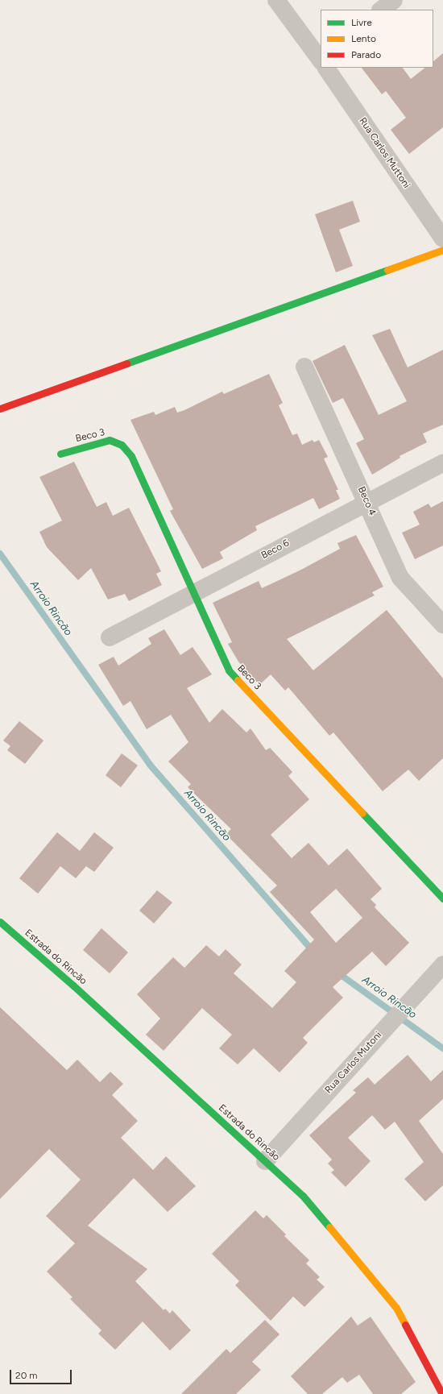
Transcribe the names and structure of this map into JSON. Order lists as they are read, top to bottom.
{
  "streets": {
    "street": [
      "Rua Carlos Muttoni",
      "Beco 3",
      "Beco 4",
      "Beco 6",
      "Estrada do Rincão",
      "Rua Carlos Mutoni"
    ]
  },
  "crossings": [
    ["Beco 3", "Beco 6"],
    ["Beco 4", "Beco 6"],
    ["Estrada do Rincão", "Rua Carlos Mutoni"]
  ],
  "water": ["Arroio Rincão"],
  "legend": ["Livre", "Lento", "Parado"],
  "scale_bar": "20 m"
}
